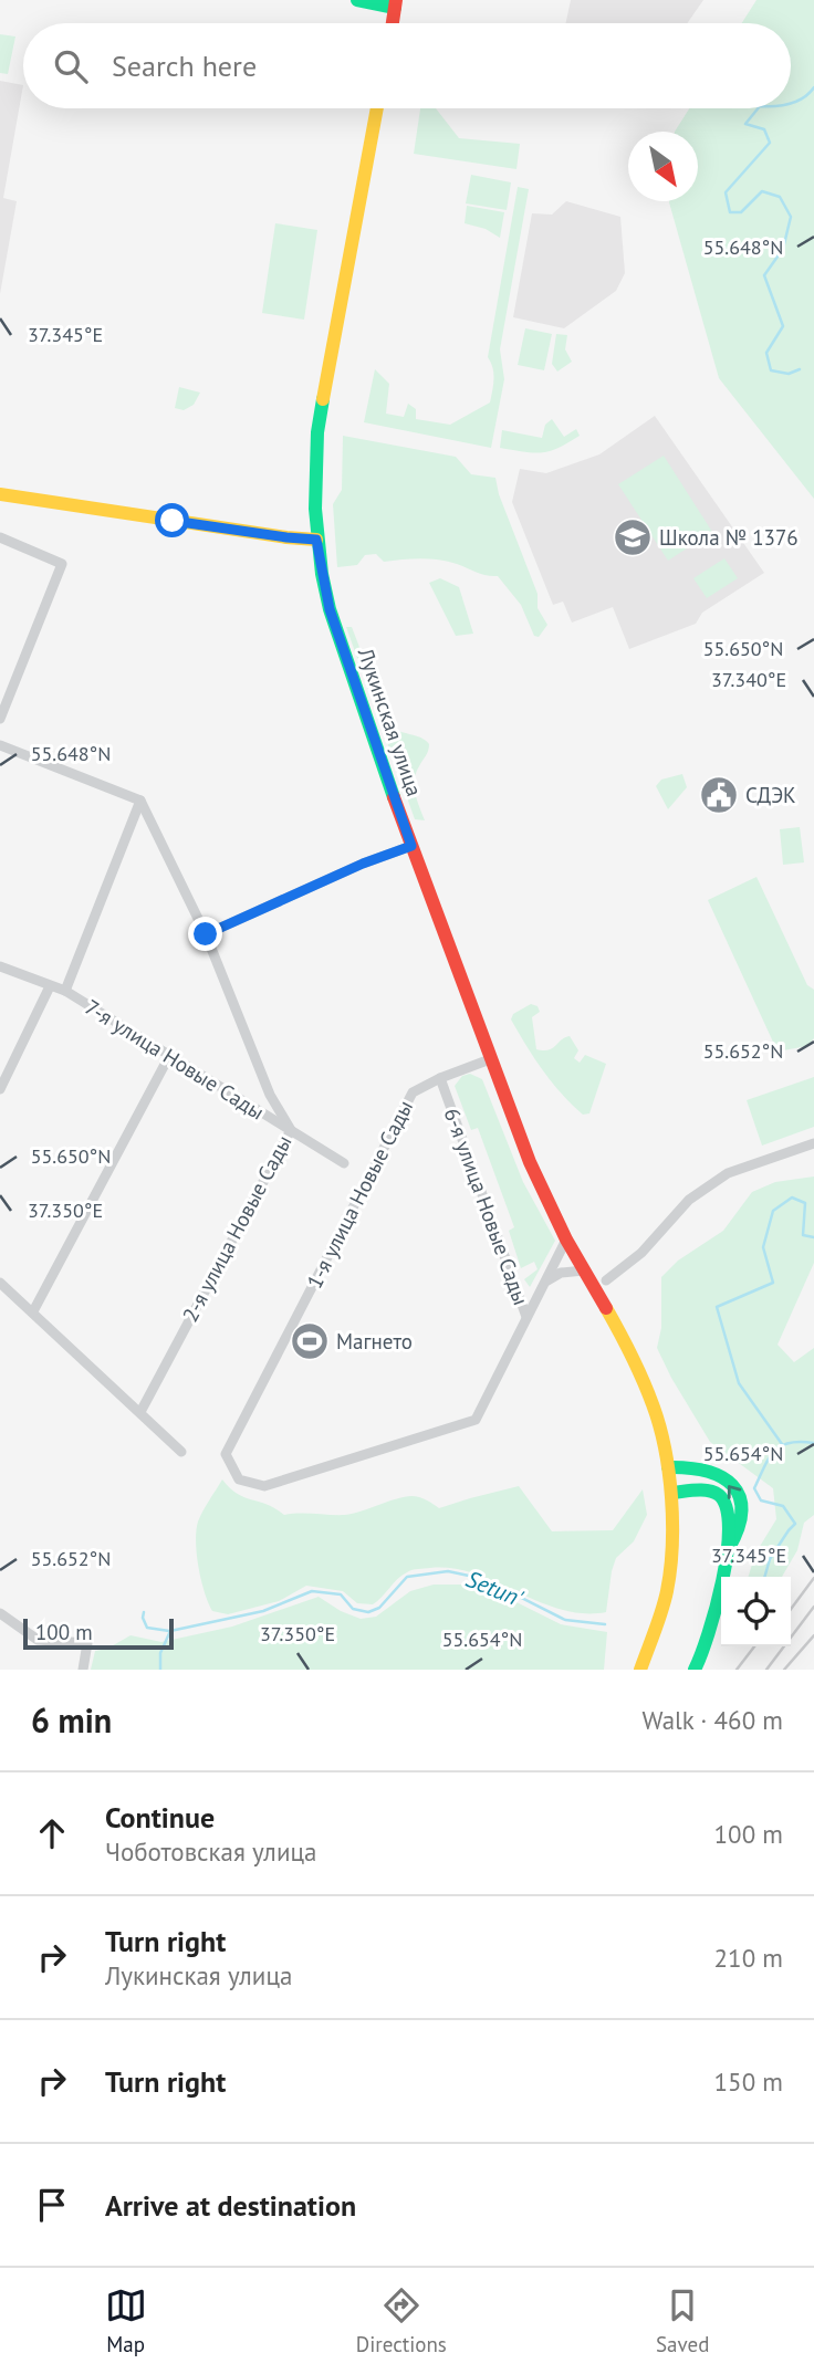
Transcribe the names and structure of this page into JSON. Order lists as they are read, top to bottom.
{
  "streets": {
    "main road": ["Лукинская улица"],
    "street": [
      "7-я улица Новые Сады",
      "1-я улица Новые Сады",
      "6-я улица Новые Сады",
      "2-я улица Новые Сады"
    ]
  },
  "crossings": [
    ["Лукинская улица", "1-я улица Новые Сады"],
    ["7-я улица Новые Сады", "2-я улица Новые Сады"],
    ["1-я улица Новые Сады", "6-я улица Новые Сады"]
  ],
  "water": ["Setun'"],
  "places": {
    "school or university": ["Школа № 1376"],
    "public building": ["СДЭК"],
    "sports": ["Магнето"]
  },
  "scale_bar": "100 m",
  "north": "bottom right",
  "page": {
    "search": "Search here",
    "scale": "100 m",
    "heading": ["6 min", "Walk · 460 m"],
    "list": [
      ["Continue", "Чоботовская улица", "100 m"],
      ["Turn right", "Лукинская улица", "210 m"],
      ["Turn right", "150 m"],
      "Arrive at destination"
    ],
    "nav": ["Map", "Directions", "Saved"]
  },
  "coordinates": [
    "55.648°N",
    "37.345°E",
    "55.650°N",
    "37.340°E",
    "55.652°N",
    "37.350°E",
    "55.654°N"
  ]
}
